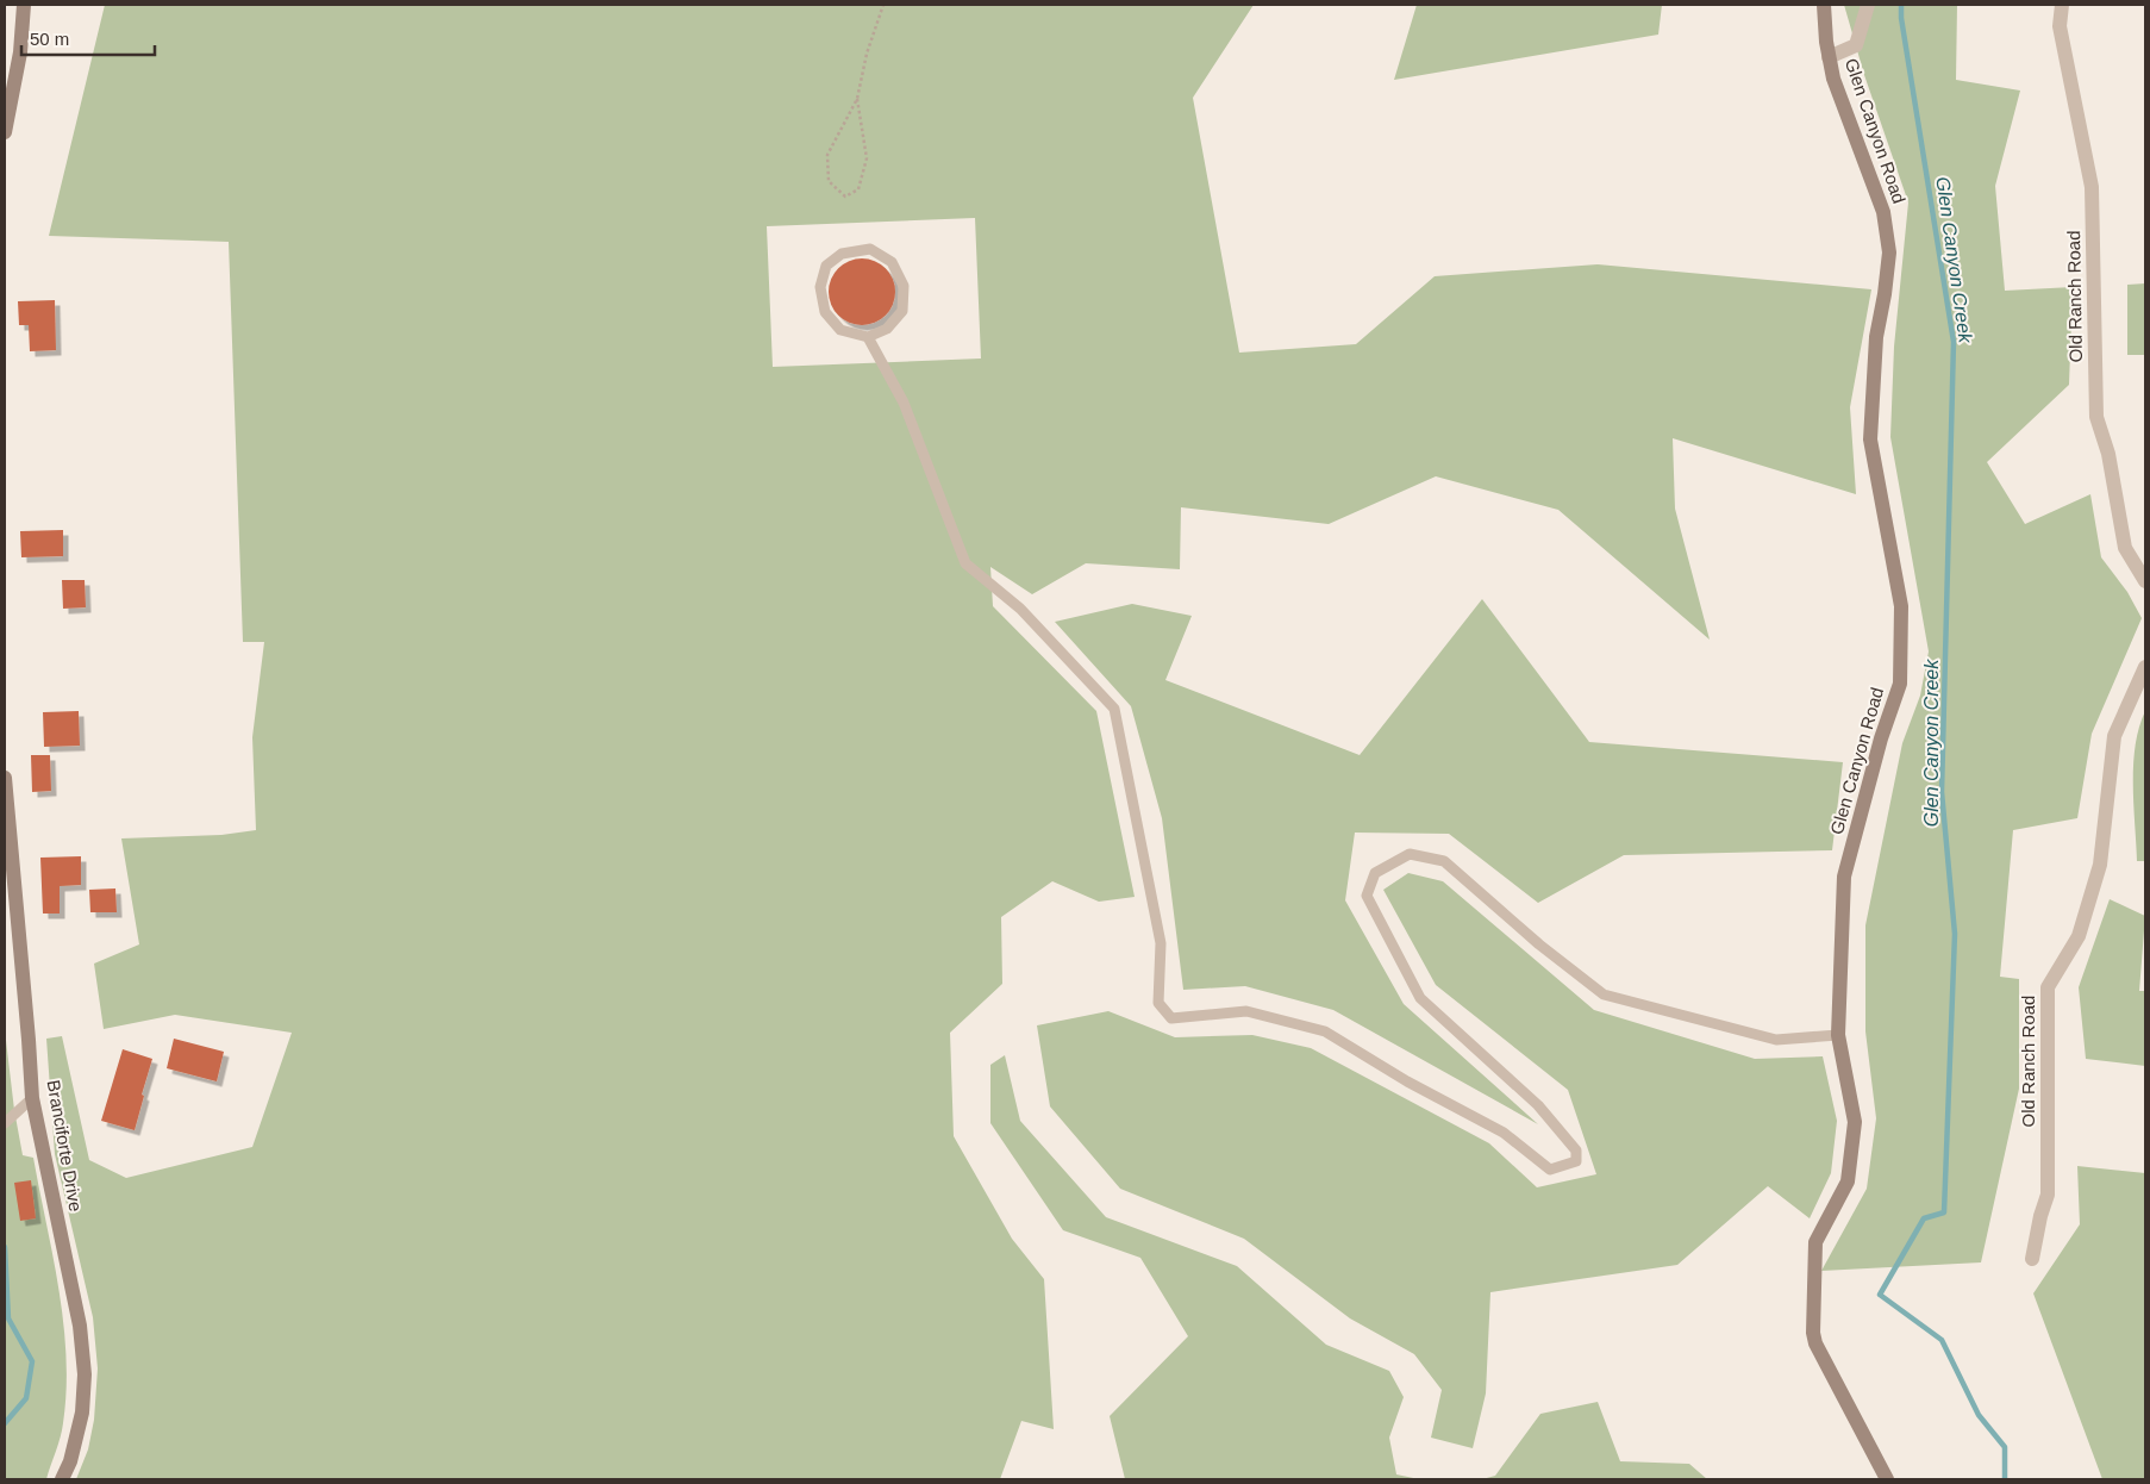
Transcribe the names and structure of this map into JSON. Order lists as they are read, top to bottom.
{
  "streets": {
    "street": ["Glen Canyon Road", "Old Ranch Road", "Branciforte Drive"]
  },
  "water": ["Glen Canyon Creek"],
  "scale_bar": "50 m"
}
